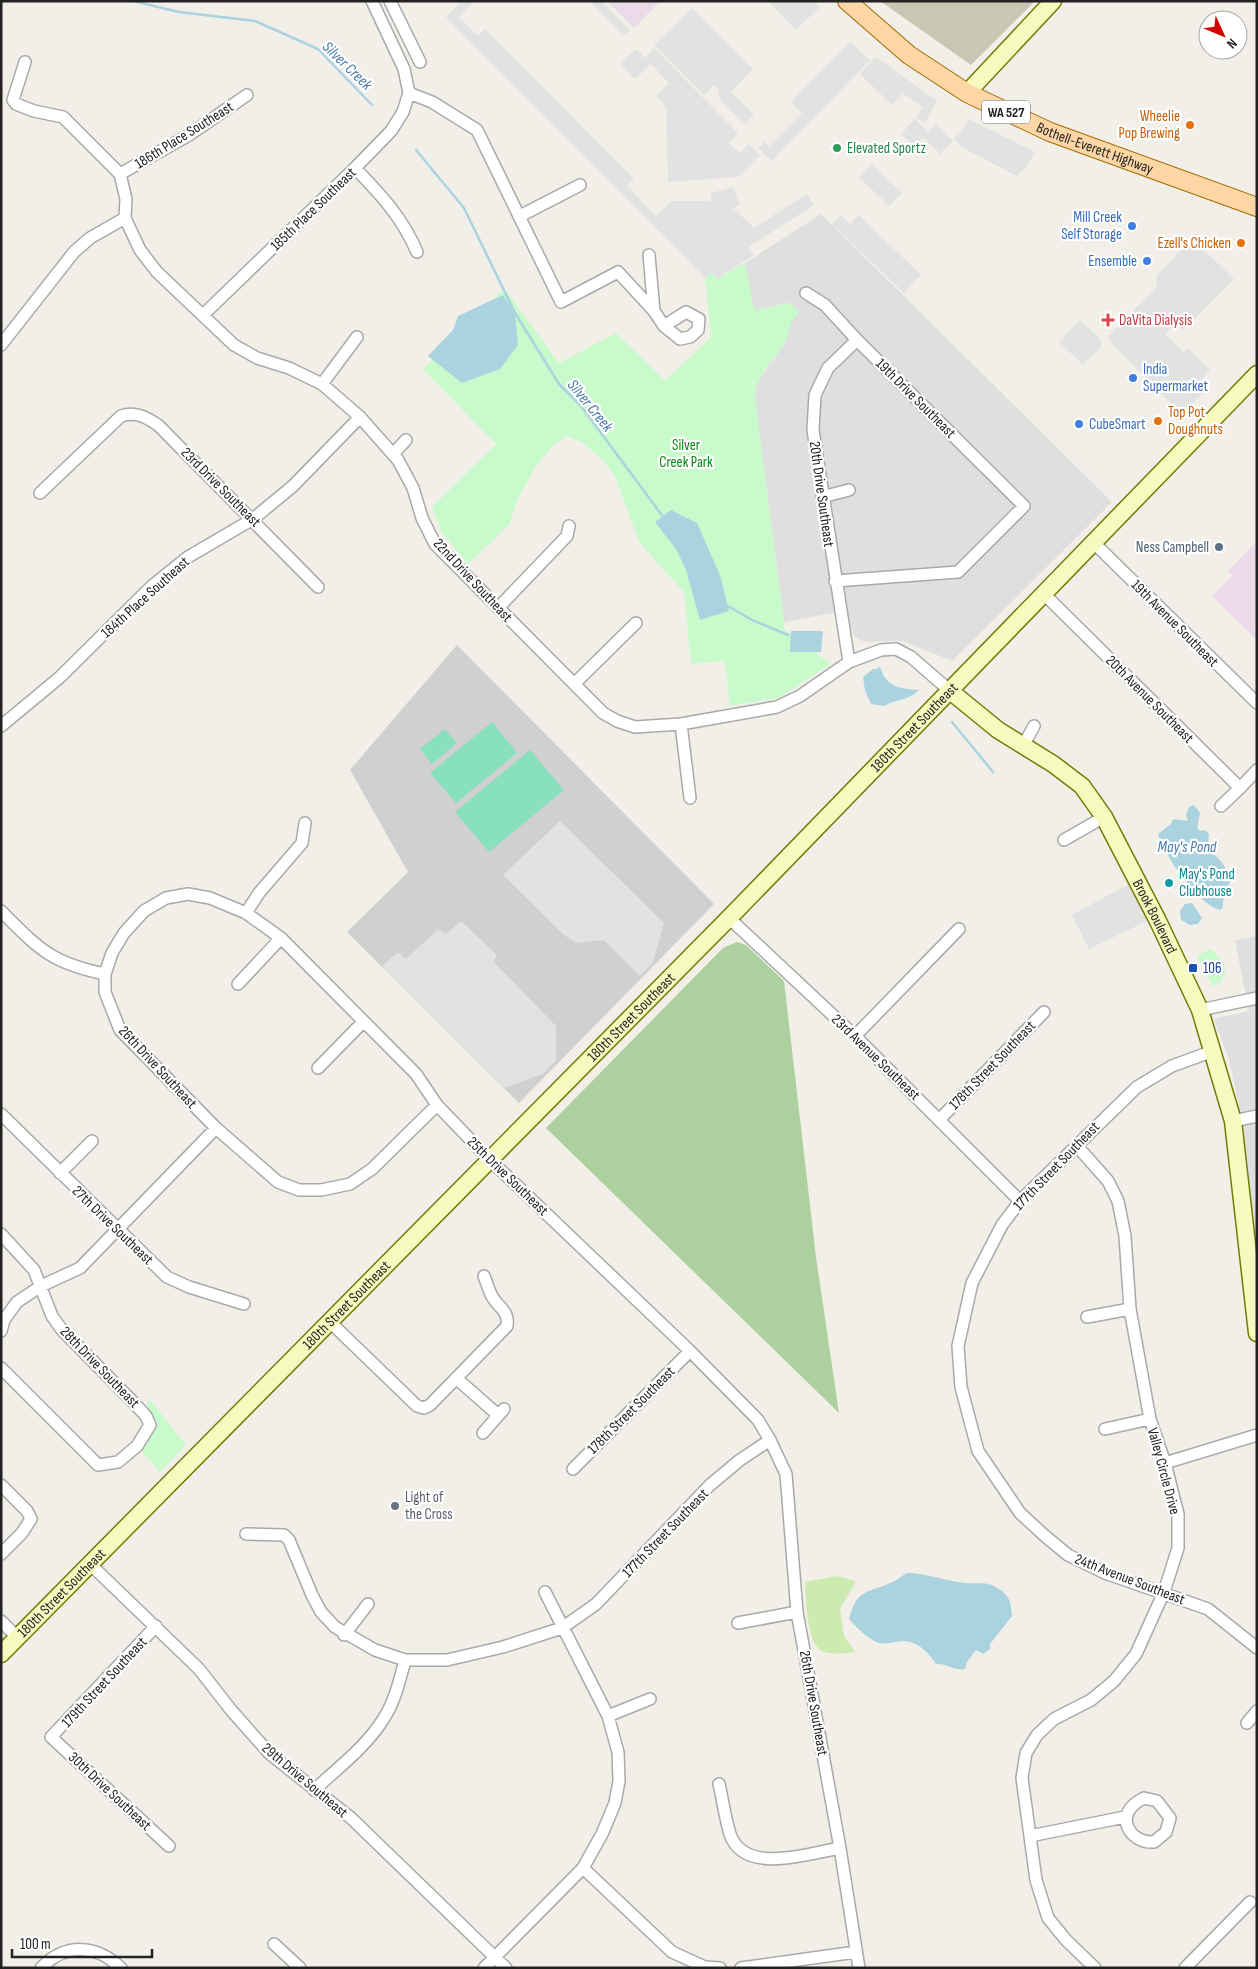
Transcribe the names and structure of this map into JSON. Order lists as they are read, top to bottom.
{
  "streets": {
    "main road": ["WA 527", "Bothell-Everett Highway"],
    "street": [
      "186th Place Southeast",
      "185th Place Southeast",
      "19th Drive Southeast",
      "23rd Drive Southeast",
      "20th Drive Southeast",
      "22nd Drive Southeast",
      "184th Place Southeast",
      "19th Avenue Southeast",
      "20th Avenue Southeast",
      "180th Street Southeast",
      "Brook Boulevard",
      "23rd Avenue Southeast",
      "178th Street Southeast",
      "26th Drive Southeast",
      "177th Street Southeast",
      "25th Drive Southeast",
      "27th Drive Southeast",
      "28th Drive Southeast",
      "Valley Circle Drive",
      "24th Avenue Southeast",
      "179th Street Southeast",
      "29th Drive Southeast",
      "30th Drive Southeast"
    ]
  },
  "crossings": [
    ["186th Place Southeast", "22nd Drive Southeast"],
    ["185th Place Southeast", "22nd Drive Southeast"],
    ["19th Drive Southeast", "20th Drive Southeast"],
    ["23rd Drive Southeast", "184th Place Southeast"],
    ["20th Drive Southeast", "22nd Drive Southeast"],
    ["22nd Drive Southeast", "184th Place Southeast"],
    ["22nd Drive Southeast", "180th Street Southeast"],
    ["22nd Drive Southeast", "Brook Boulevard"],
    ["19th Avenue Southeast", "180th Street Southeast"],
    ["20th Avenue Southeast", "180th Street Southeast"],
    ["180th Street Southeast", "Brook Boulevard"],
    ["180th Street Southeast", "23rd Avenue Southeast"],
    ["180th Street Southeast", "25th Drive Southeast"],
    ["180th Street Southeast", "29th Drive Southeast"],
    ["Brook Boulevard", "177th Street Southeast"],
    ["23rd Avenue Southeast", "178th Street Southeast"],
    ["23rd Avenue Southeast", "177th Street Southeast"],
    ["178th Street Southeast", "25th Drive Southeast"],
    ["26th Drive Southeast", "177th Street Southeast"],
    ["26th Drive Southeast", "25th Drive Southeast"],
    ["177th Street Southeast", "25th Drive Southeast"],
    ["177th Street Southeast", "Valley Circle Drive"],
    ["177th Street Southeast", "24th Avenue Southeast"],
    ["Valley Circle Drive", "24th Avenue Southeast"],
    ["179th Street Southeast", "29th Drive Southeast"],
    ["179th Street Southeast", "30th Drive Southeast"]
  ],
  "water": ["Silver Creek", "May's Pond"],
  "parks": ["Silver Creek Park"],
  "places": {
    "other": [
      "Wheelie Pop Brewing",
      "Elevated Sportz",
      "Mill Creek Self Storage",
      "Ezell's Chicken",
      "Ensemble",
      "India Supermarket",
      "Top Pot Doughnuts",
      "CubeSmart",
      "Ness Campbell",
      "May's Pond Clubhouse",
      "Light of the Cross"
    ],
    "health": ["DaVita Dialysis"],
    "transit": ["106"]
  },
  "scale_bar": "100 m",
  "north": "bottom right"
}
